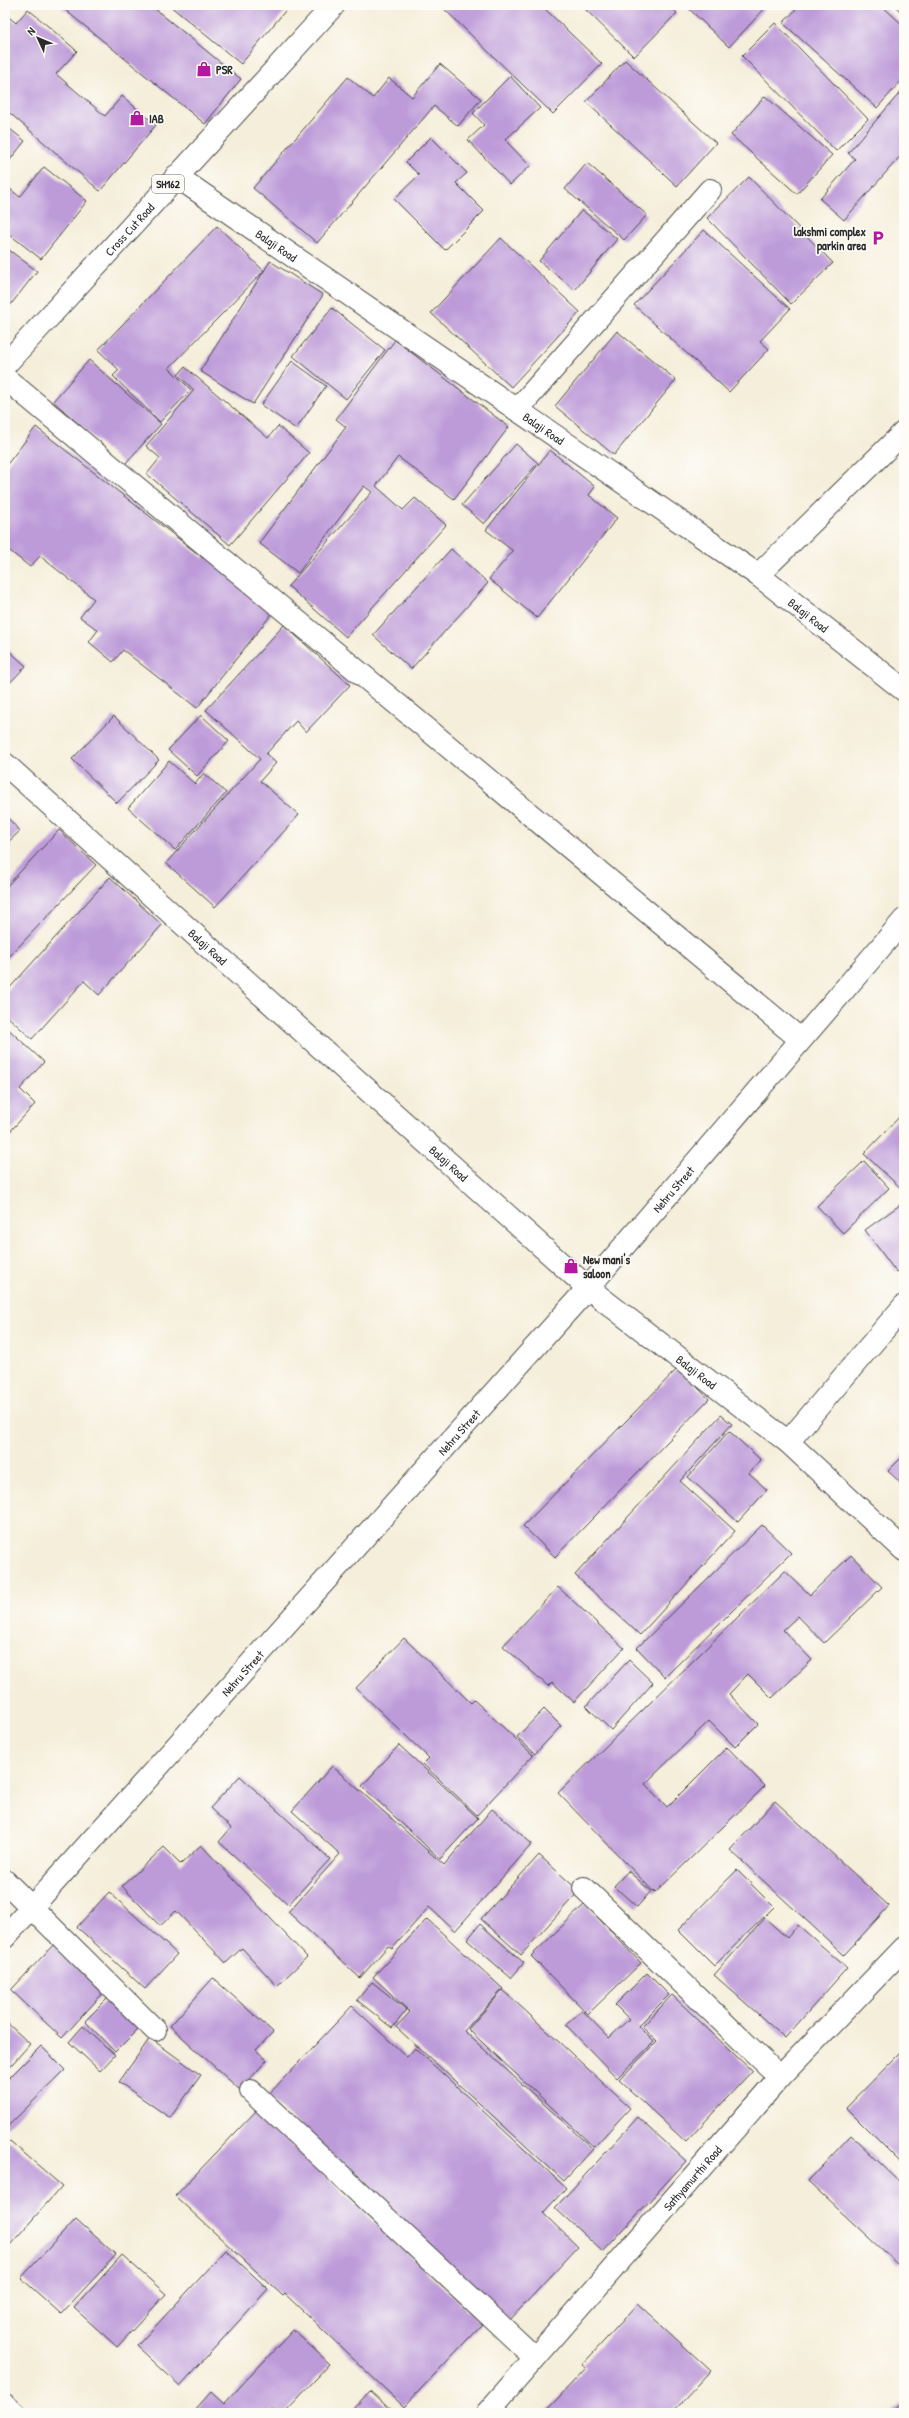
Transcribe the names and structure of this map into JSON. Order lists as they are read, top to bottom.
{
  "streets": {
    "street": [
      "SH162",
      "Cross Cut Road",
      "Balaji Road",
      "Nehru Street",
      "Sathyamurthi Road"
    ]
  },
  "crossings": [
    ["Cross Cut Road", "Balaji Road"],
    ["Balaji Road", "Nehru Street"]
  ],
  "places": {
    "shop": ["PSR", "IAB", "New mani's saloon"],
    "parking": ["lakshmi complex parkin area"]
  },
  "north": "top left"
}
